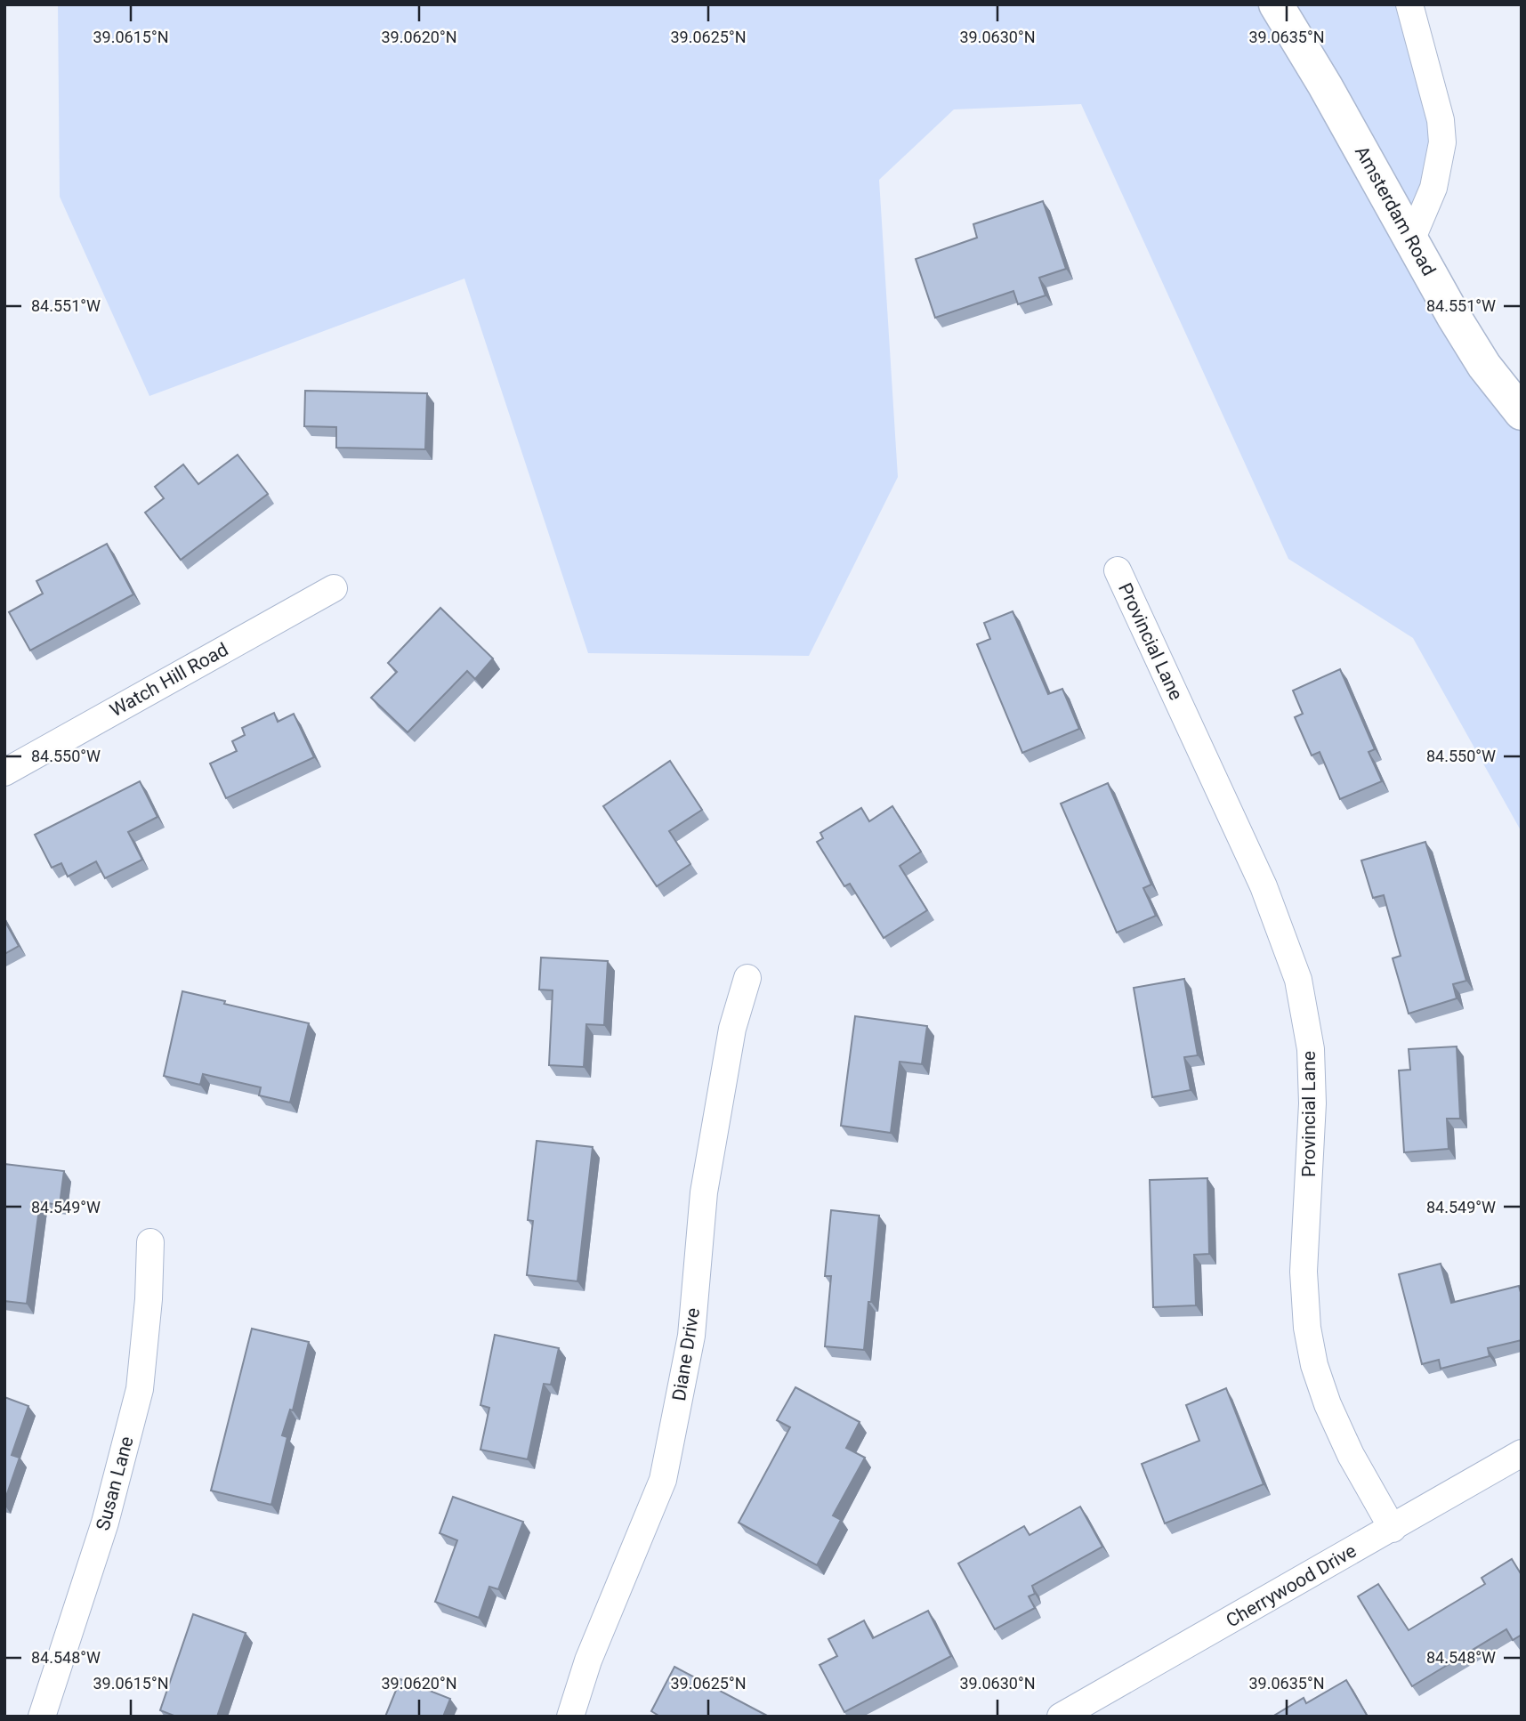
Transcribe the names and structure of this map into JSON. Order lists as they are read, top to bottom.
{
  "streets": {
    "street": [
      "Amsterdam Road",
      "Provincial Lane",
      "Watch Hill Road",
      "Diane Drive",
      "Susan Lane",
      "Cherrywood Drive"
    ]
  },
  "crossings": [
    ["Provincial Lane", "Cherrywood Drive"]
  ],
  "coordinates": [
    "39.0615°N",
    "39.0620°N",
    "39.0625°N",
    "39.0630°N",
    "39.0635°N",
    "84.551°W",
    "84.550°W",
    "84.549°W",
    "84.548°W"
  ]
}
